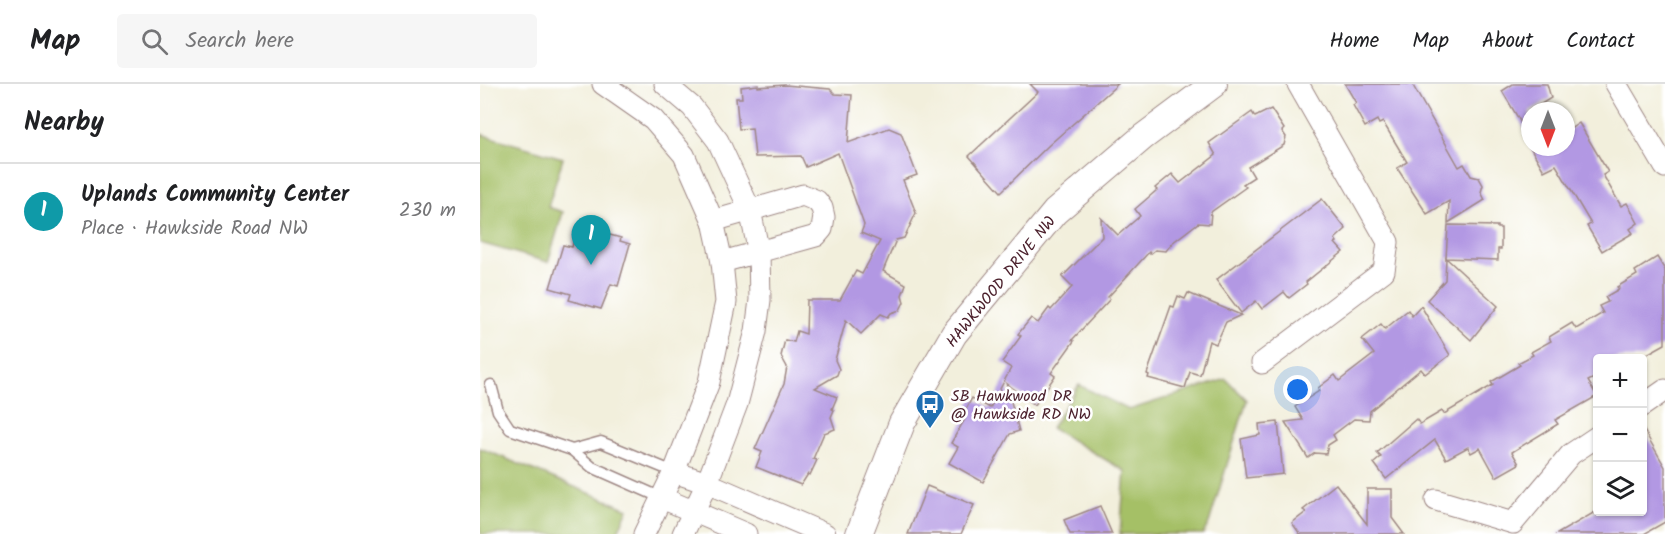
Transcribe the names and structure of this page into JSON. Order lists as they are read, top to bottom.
{
  "streets": {
    "street": ["HAWKWOOD DRIVE NW"]
  },
  "places": {
    "bus stop": ["SB Hawkwood DR @ Hawkside RD NW"]
  },
  "north": "bottom",
  "page": {
    "header": "Map",
    "search": "Search here",
    "nav": [
      "Home",
      "Map",
      "About",
      "Contact"
    ],
    "heading": "Nearby",
    "list": [
      {
        "mark": "1",
        "name": "Uplands Community Center",
        "note": "Place · Hawkside Road NW",
        "value": "230 m"
      }
    ],
    "pins": "1",
    "map_buttons": ["+", "−"]
  }
}
